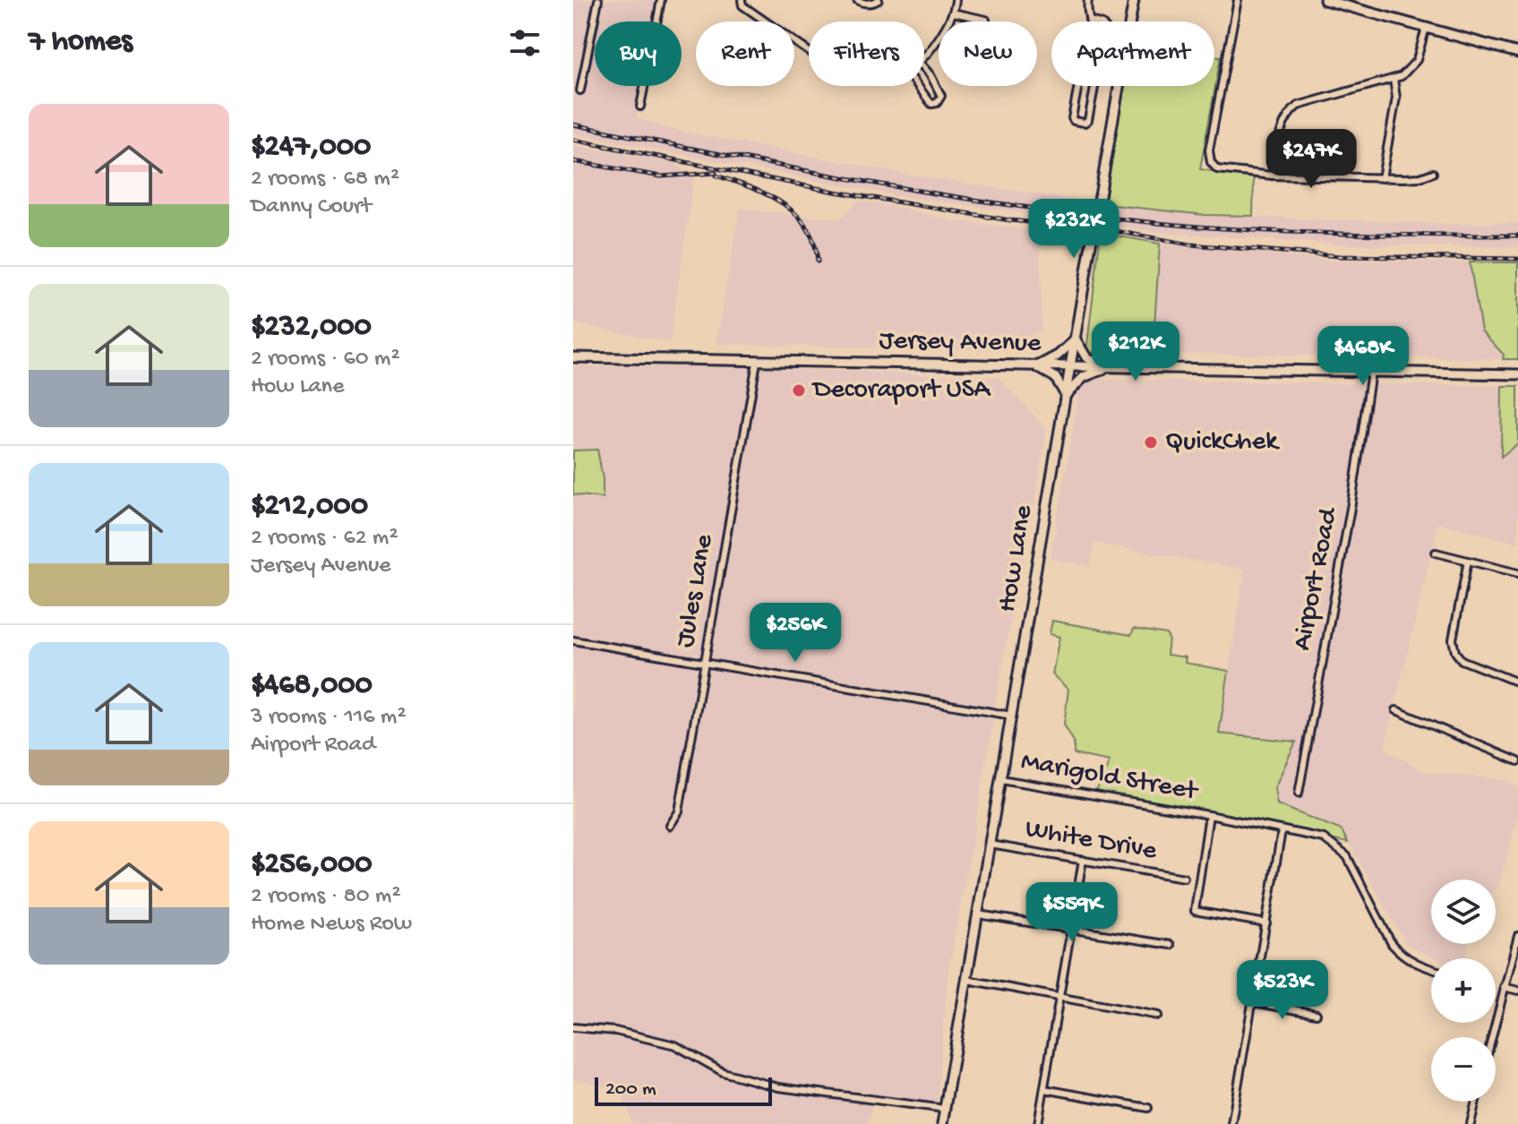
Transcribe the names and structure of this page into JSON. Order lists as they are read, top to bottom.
{
  "streets": {
    "main road": ["Jersey Avenue", "How Lane"],
    "street": [
      "Airport Road",
      "Jules Lane",
      "Marigold Street",
      "White Drive"
    ]
  },
  "crossings": [
    ["Jersey Avenue", "How Lane"],
    ["Jersey Avenue", "Airport Road"],
    ["Jersey Avenue", "Jules Lane"],
    ["How Lane", "Marigold Street"],
    ["How Lane", "White Drive"]
  ],
  "places": ["Decoraport USA", "QuickChek"],
  "scale_bar": "200 m",
  "page": {
    "heading": "7 homes",
    "chip": [
      "Buy",
      "Rent",
      "Filters",
      "New",
      "Apartment"
    ],
    "list": [
      {
        "name": "$247,000",
        "note": "2 rooms · 68 m² · Danny Court"
      },
      {
        "name": "$232,000",
        "note": "2 rooms · 60 m² · How Lane"
      },
      {
        "name": "$212,000",
        "note": "2 rooms · 62 m² · Jersey Avenue"
      },
      {
        "name": "$468,000",
        "note": "3 rooms · 116 m² · Airport Road"
      },
      {
        "name": "$256,000",
        "note": "2 rooms · 80 m² · Home News Row"
      }
    ],
    "price": [
      "$247K",
      "$232K",
      "$212K",
      "$468K",
      "$256K",
      "$559K",
      "$523K"
    ],
    "map_buttons": ["+", "−"],
    "scale": "200 m"
  }
}
